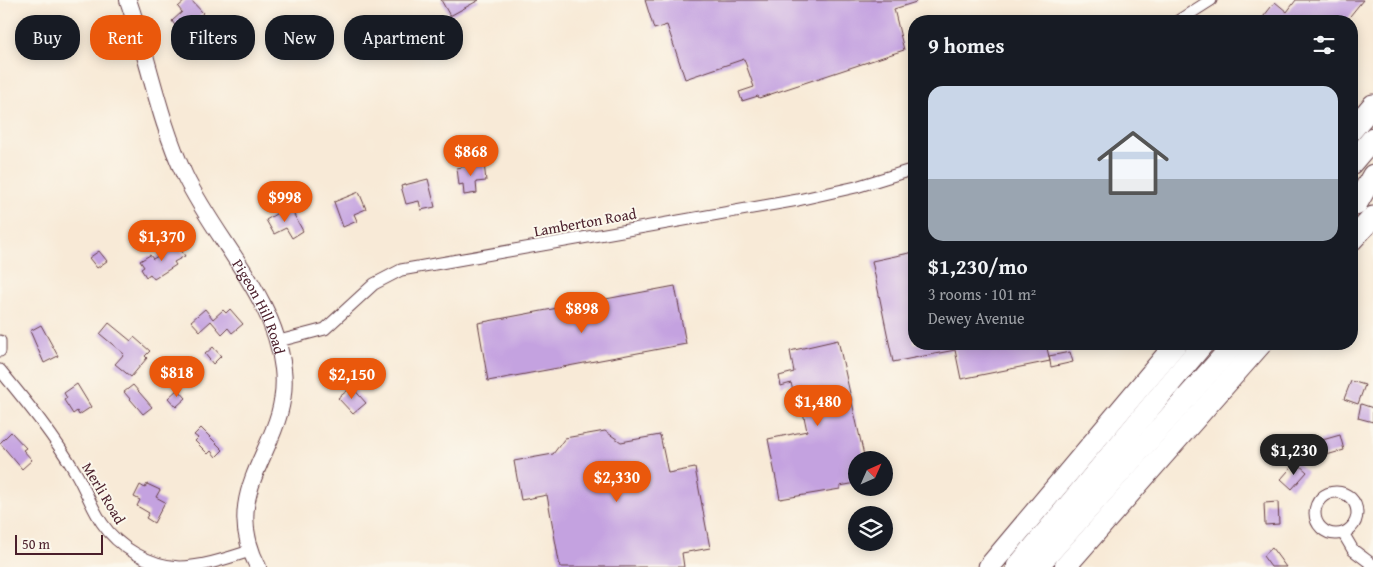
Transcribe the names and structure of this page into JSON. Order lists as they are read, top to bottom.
{
  "streets": {
    "street": ["Lamberton Road", "Pigeon Hill Road", "Merli Road"]
  },
  "crossings": [
    ["Lamberton Road", "Pigeon Hill Road"],
    ["Pigeon Hill Road", "Merli Road"]
  ],
  "scale_bar": "50 m",
  "north": "top right",
  "page": {
    "chip": [
      "Buy",
      "Rent",
      "Filters",
      "New",
      "Apartment"
    ],
    "heading": "9 homes",
    "list": [
      {
        "name": "$1,230/mo",
        "note": "3 rooms · 101 m² · Dewey Avenue"
      }
    ],
    "price": [
      "$868",
      "$998",
      "$1,370",
      "$898",
      "$818",
      "$2,150",
      "$1,480",
      "$1,230",
      "$2,330"
    ],
    "scale": "50 m"
  }
}
